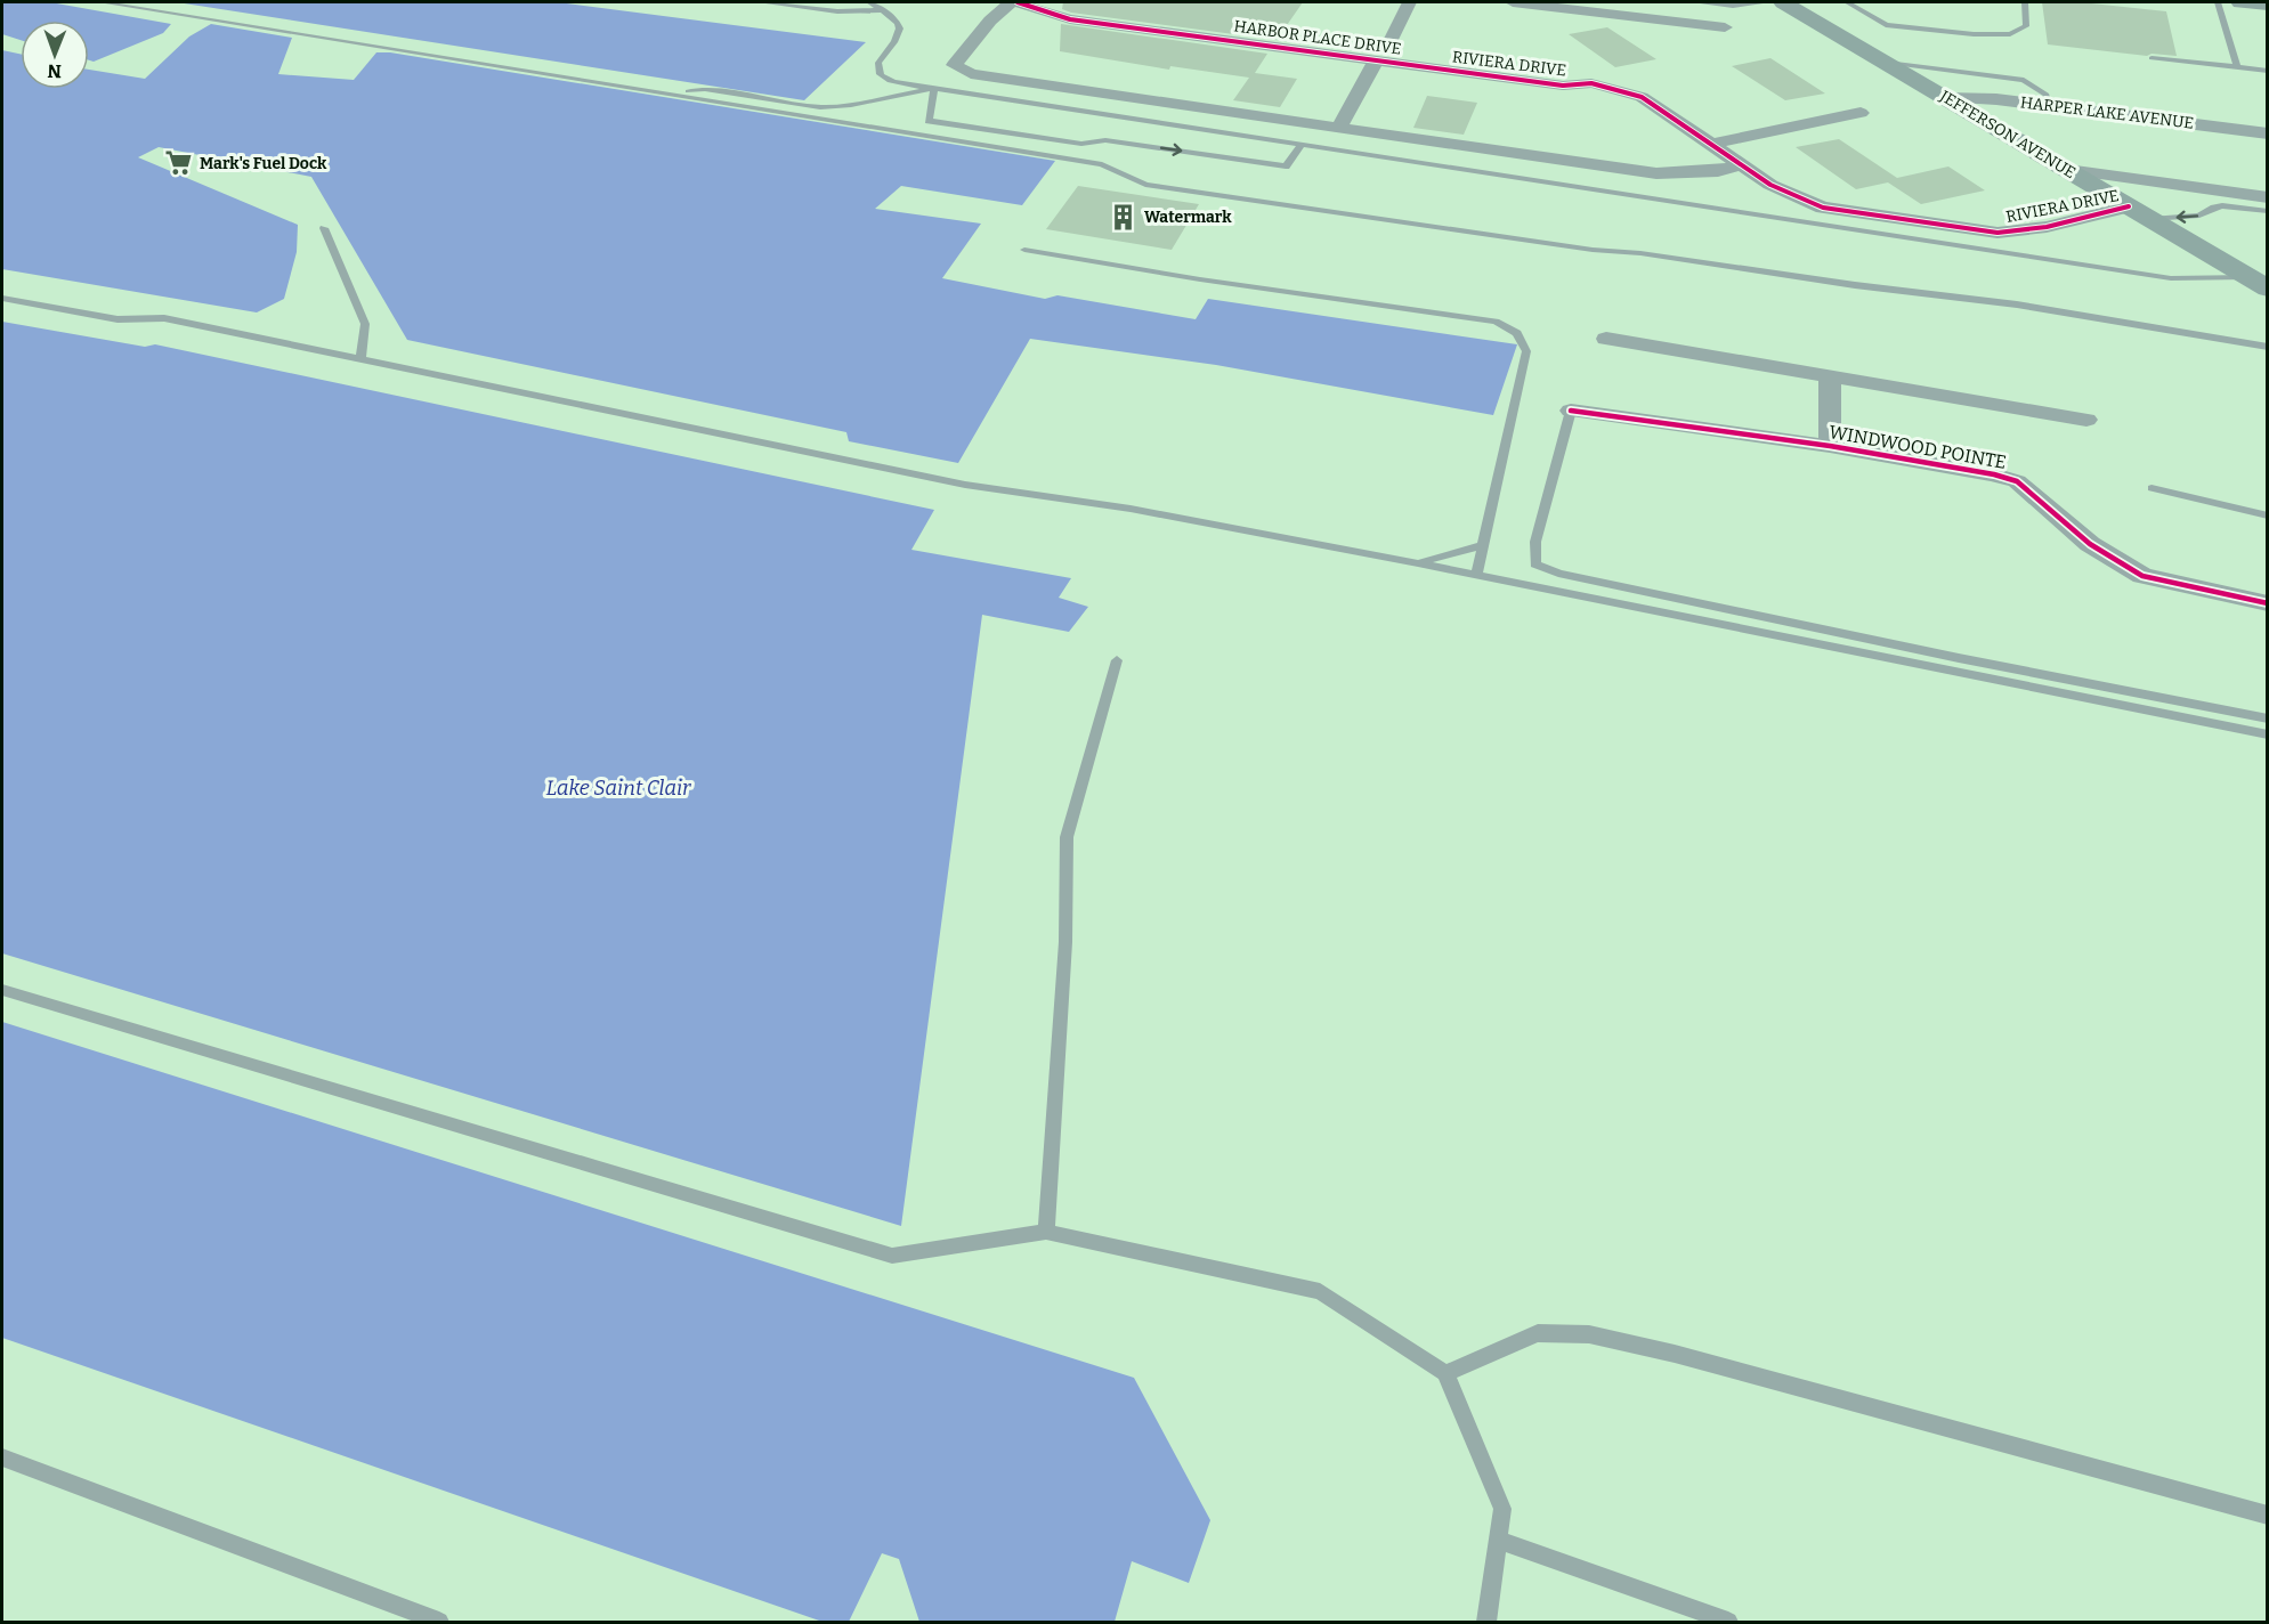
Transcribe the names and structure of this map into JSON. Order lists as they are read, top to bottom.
{
  "streets": {
    "main road": ["JEFFERSON AVENUE"],
    "street": [
      "HARBOR PLACE DRIVE",
      "RIVIERA DRIVE",
      "HARPER LAKE AVENUE",
      "WINDWOOD POINTE"
    ]
  },
  "crossings": [
    ["HARBOR PLACE DRIVE", "RIVIERA DRIVE"],
    ["RIVIERA DRIVE", "JEFFERSON AVENUE"],
    ["HARPER LAKE AVENUE", "JEFFERSON AVENUE"]
  ],
  "water": ["Lake Saint Clair"],
  "places": {
    "supermarket": ["Mark's Fuel Dock"],
    "building": ["Watermark"]
  },
  "north": "bottom"
}
